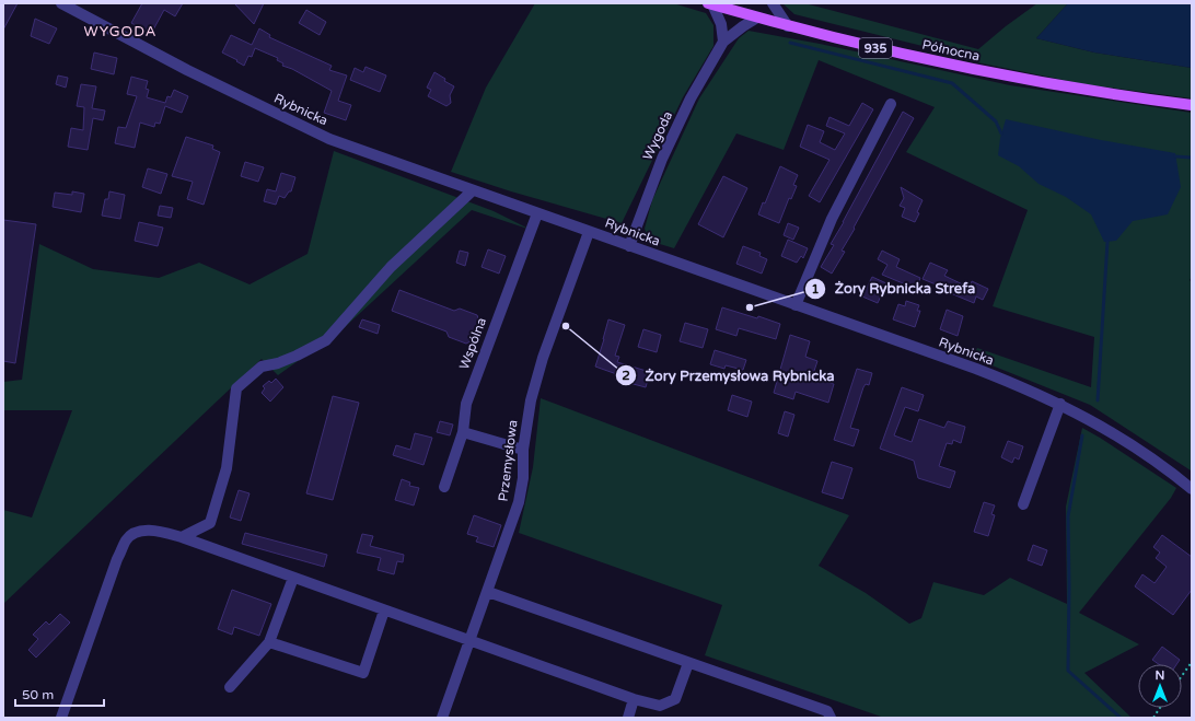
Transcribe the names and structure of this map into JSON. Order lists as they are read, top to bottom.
{
  "streets": {
    "main road": ["935", "Północna"],
    "street": [
      "Rybnicka",
      "Wygoda",
      "Wspólna",
      "Przemysłowa"
    ]
  },
  "crossings": [
    ["Rybnicka", "Wygoda"],
    ["Rybnicka", "Wspólna"],
    ["Rybnicka", "Przemysłowa"]
  ],
  "districts": ["WYGODA"],
  "places": ["Żory Rybnicka Strefa", "Żory Przemysłowa Rybnicka"],
  "scale_bar": "50 m",
  "north": "top"
}
